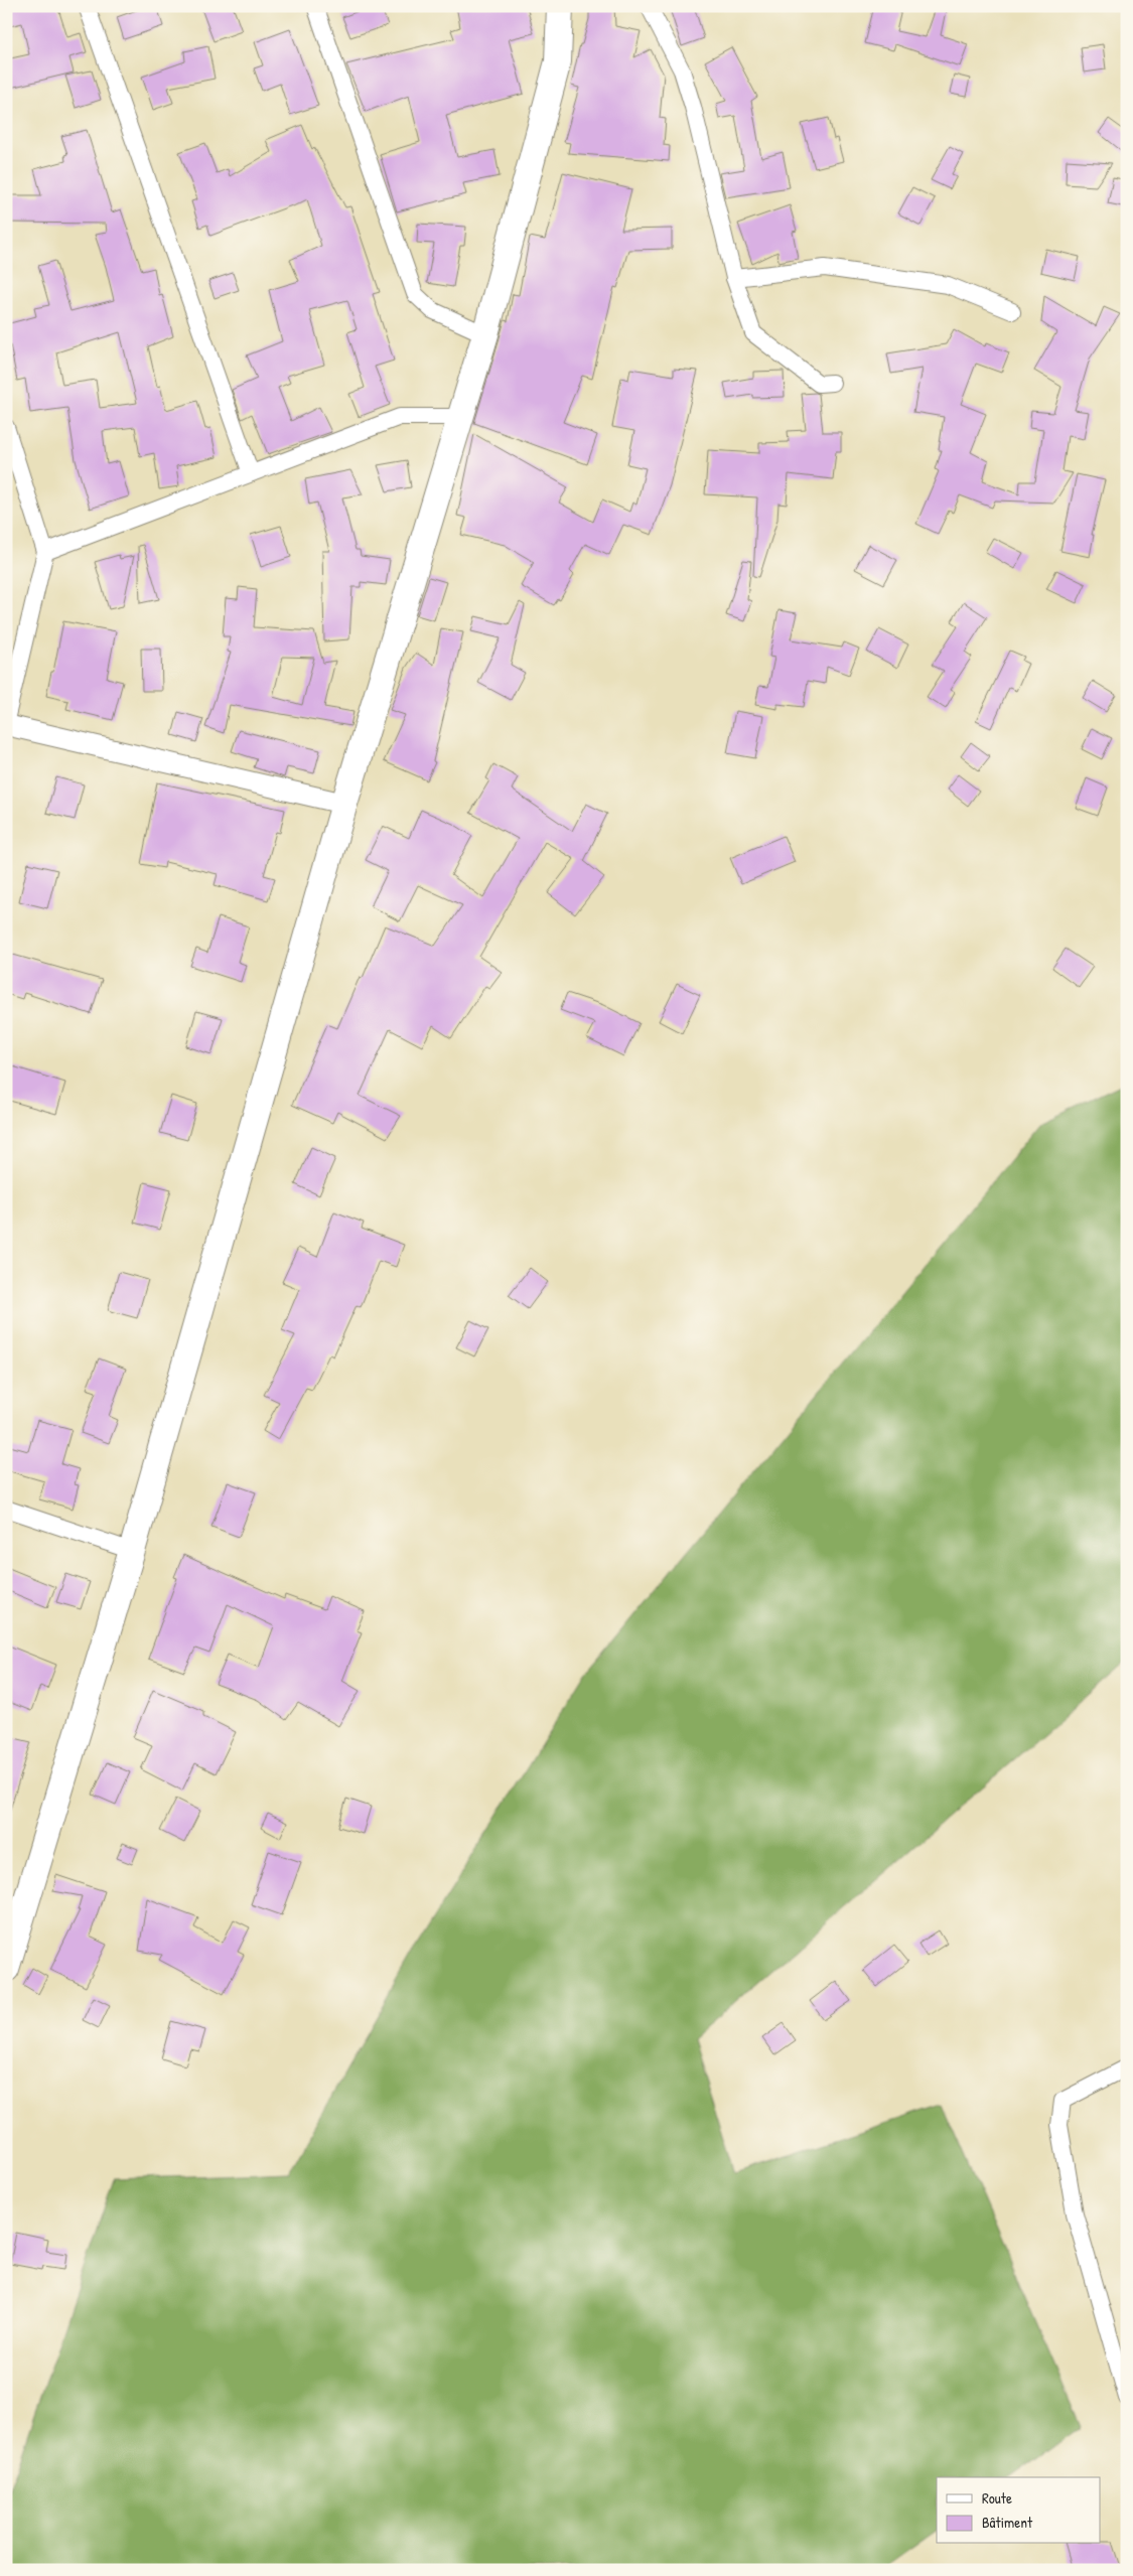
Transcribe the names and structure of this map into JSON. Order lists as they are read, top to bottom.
{
  "legend": ["Route", "Bâtiment"]
}
